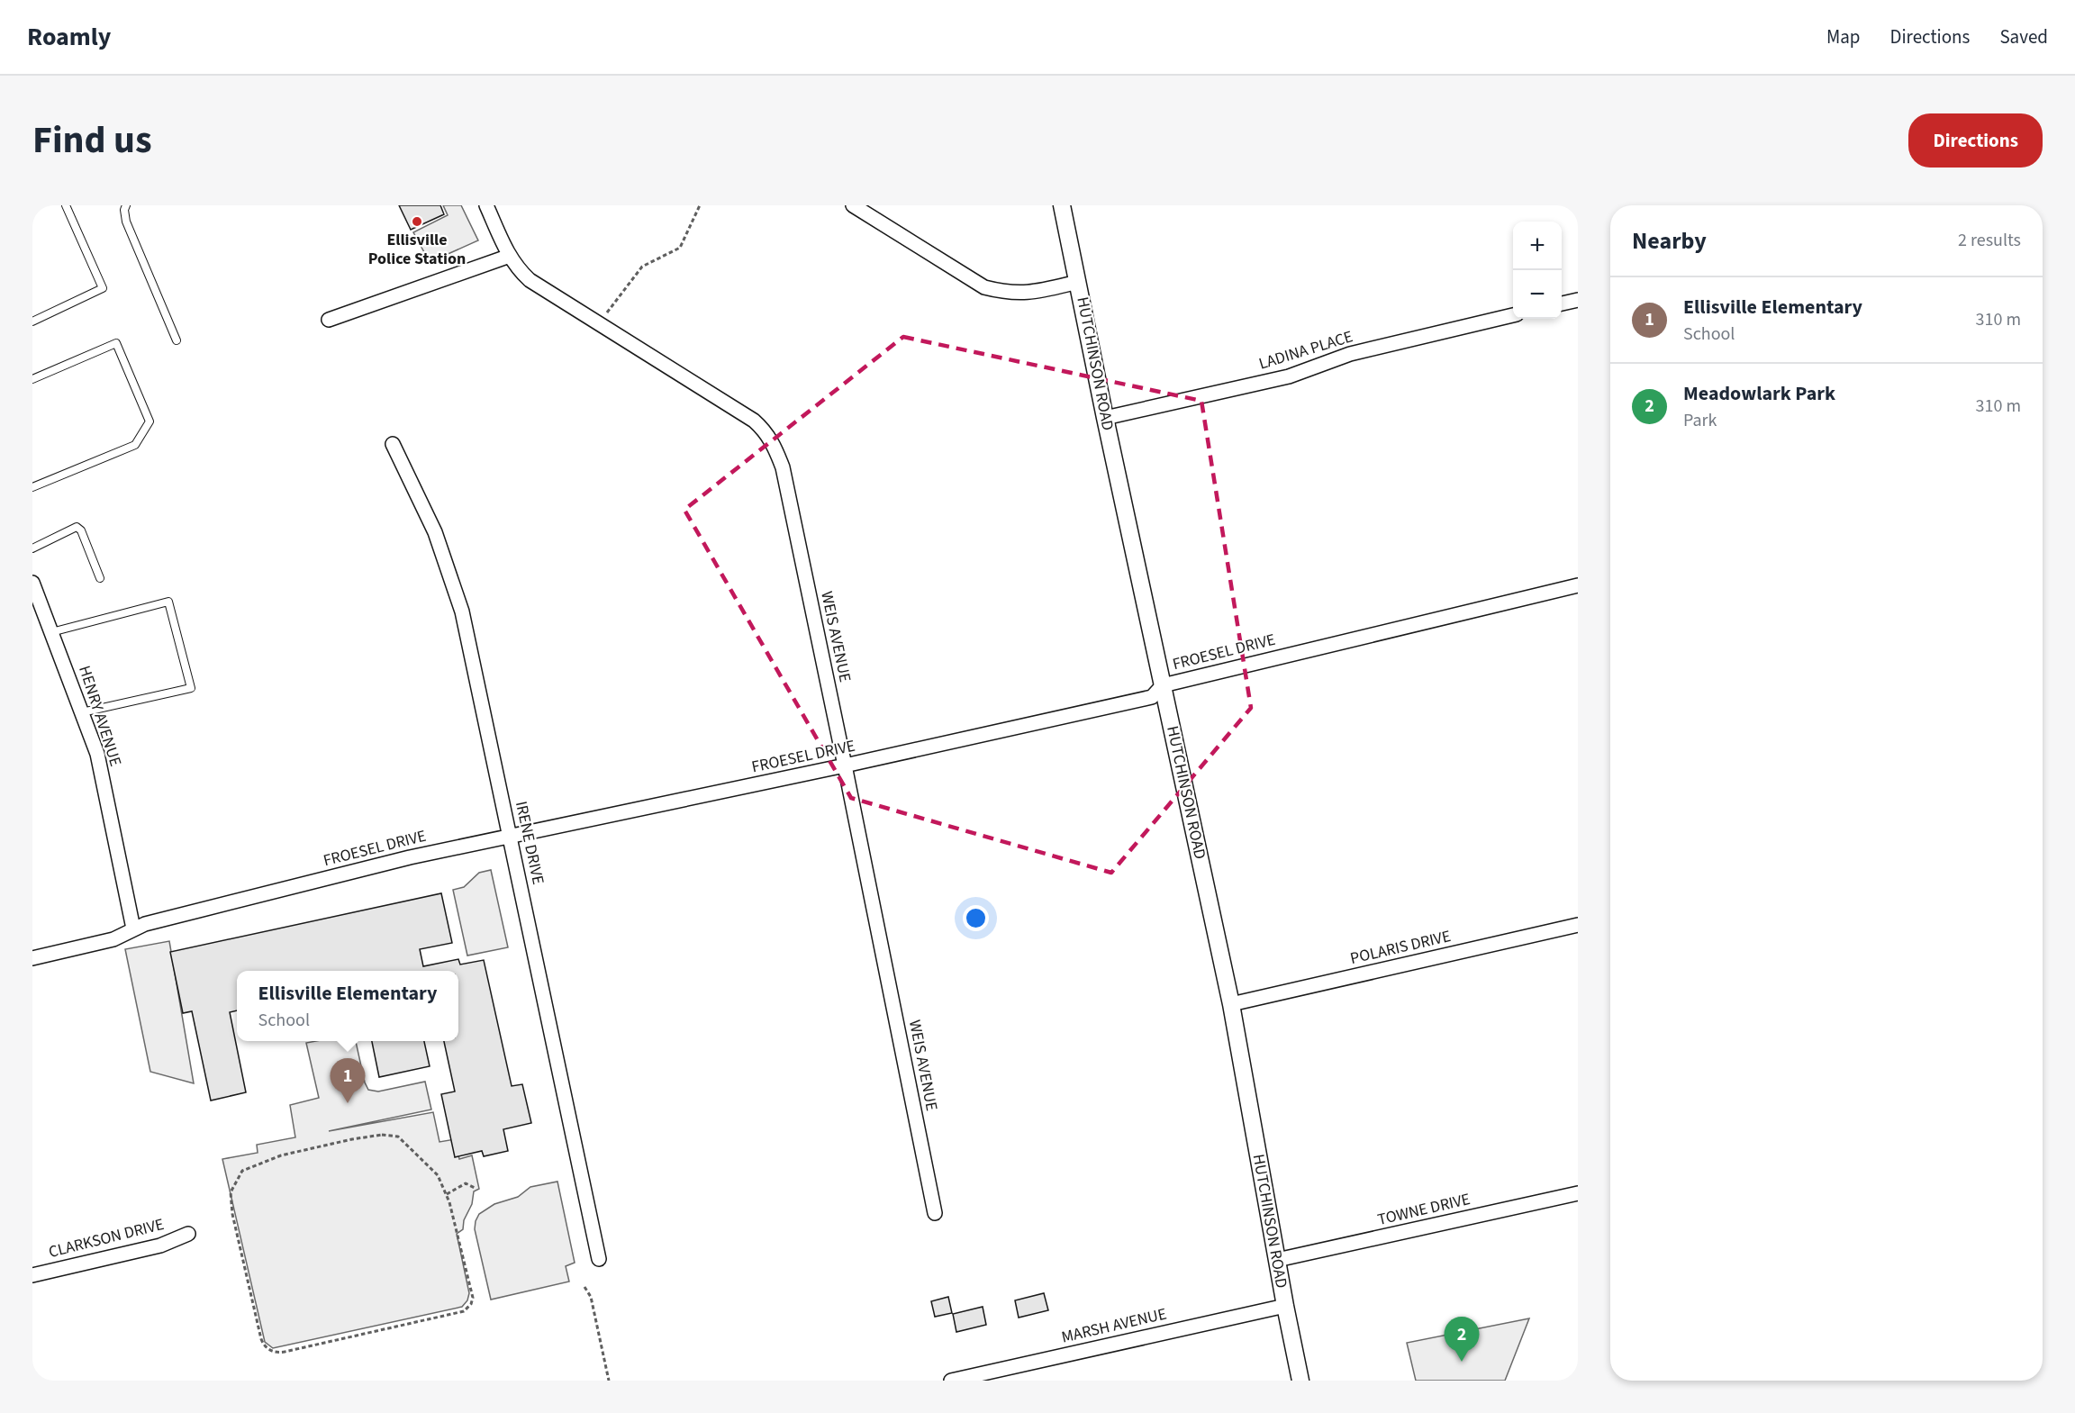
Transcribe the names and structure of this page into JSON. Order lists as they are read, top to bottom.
{
  "streets": {
    "street": [
      "LADINA PLACE",
      "HUTCHINSON ROAD",
      "WEIS AVENUE",
      "FROESEL DRIVE",
      "HENRY AVENUE",
      "IRENE DRIVE",
      "POLARIS DRIVE",
      "TOWNE DRIVE",
      "CLARKSON DRIVE",
      "MARSH AVENUE"
    ]
  },
  "crossings": [
    ["LADINA PLACE", "HUTCHINSON ROAD"],
    ["HUTCHINSON ROAD", "FROESEL DRIVE"],
    ["HUTCHINSON ROAD", "POLARIS DRIVE"],
    ["HUTCHINSON ROAD", "TOWNE DRIVE"],
    ["HUTCHINSON ROAD", "MARSH AVENUE"],
    ["WEIS AVENUE", "FROESEL DRIVE"],
    ["FROESEL DRIVE", "HENRY AVENUE"],
    ["FROESEL DRIVE", "IRENE DRIVE"]
  ],
  "places": ["Ellisville Police Station"],
  "page": {
    "header": "Roamly",
    "nav": ["Map", "Directions", "Saved"],
    "title": "Find us",
    "buttons": "Directions",
    "heading": ["Nearby", "2 results"],
    "map_buttons": ["+", "−"],
    "list": [
      {
        "mark": "1",
        "name": "Ellisville Elementary",
        "note": "School",
        "value": "310 m"
      },
      {
        "mark": "2",
        "name": "Meadowlark Park",
        "note": "Park",
        "value": "310 m"
      }
    ],
    "popup": ["Ellisville Elementary", "School"],
    "pins": ["1", "2"]
  }
}
